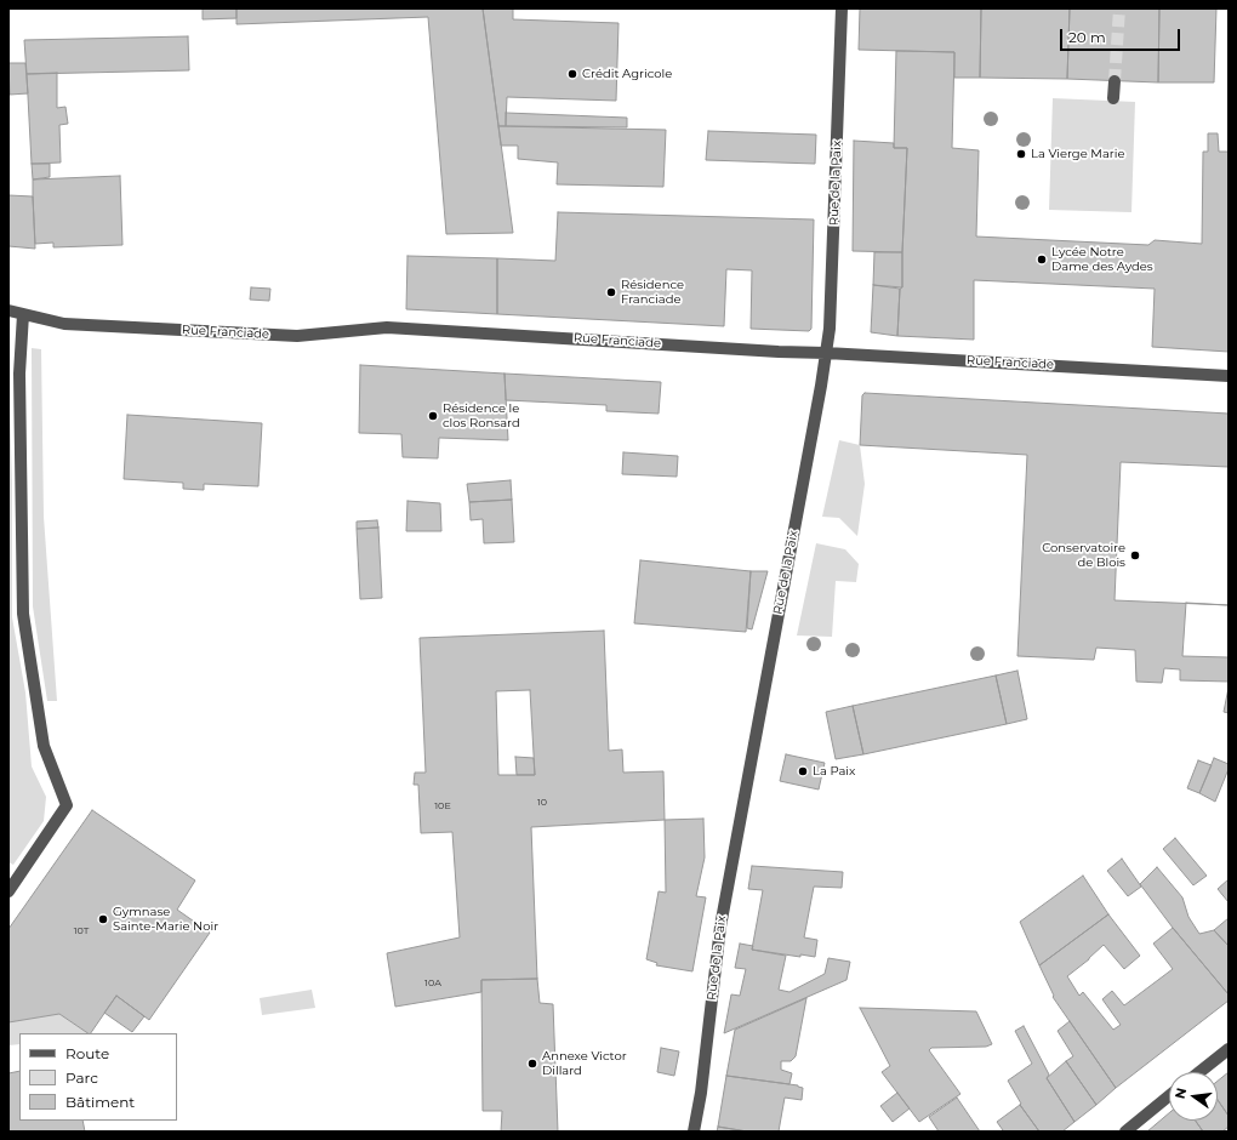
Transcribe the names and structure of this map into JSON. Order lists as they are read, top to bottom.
{
  "streets": {
    "street": ["Rue de la Paix", "Rue Franciade"]
  },
  "crossings": [
    ["Rue de la Paix", "Rue Franciade"]
  ],
  "places": [
    "Crédit Agricole",
    "La Vierge Marie",
    "Lycée Notre Dame des Aydes",
    "Résidence Franciade",
    "Résidence le clos Ronsard",
    "Conservatoire de Blois",
    "La Paix",
    "Gymnase Sainte-Marie Noir",
    "Annexe Victor Dillard"
  ],
  "house_numbers": [
    "10",
    "10E",
    "10T",
    "10A"
  ],
  "legend": ["Route", "Parc", "Bâtiment"],
  "scale_bar": "20 m",
  "north": "left"
}
